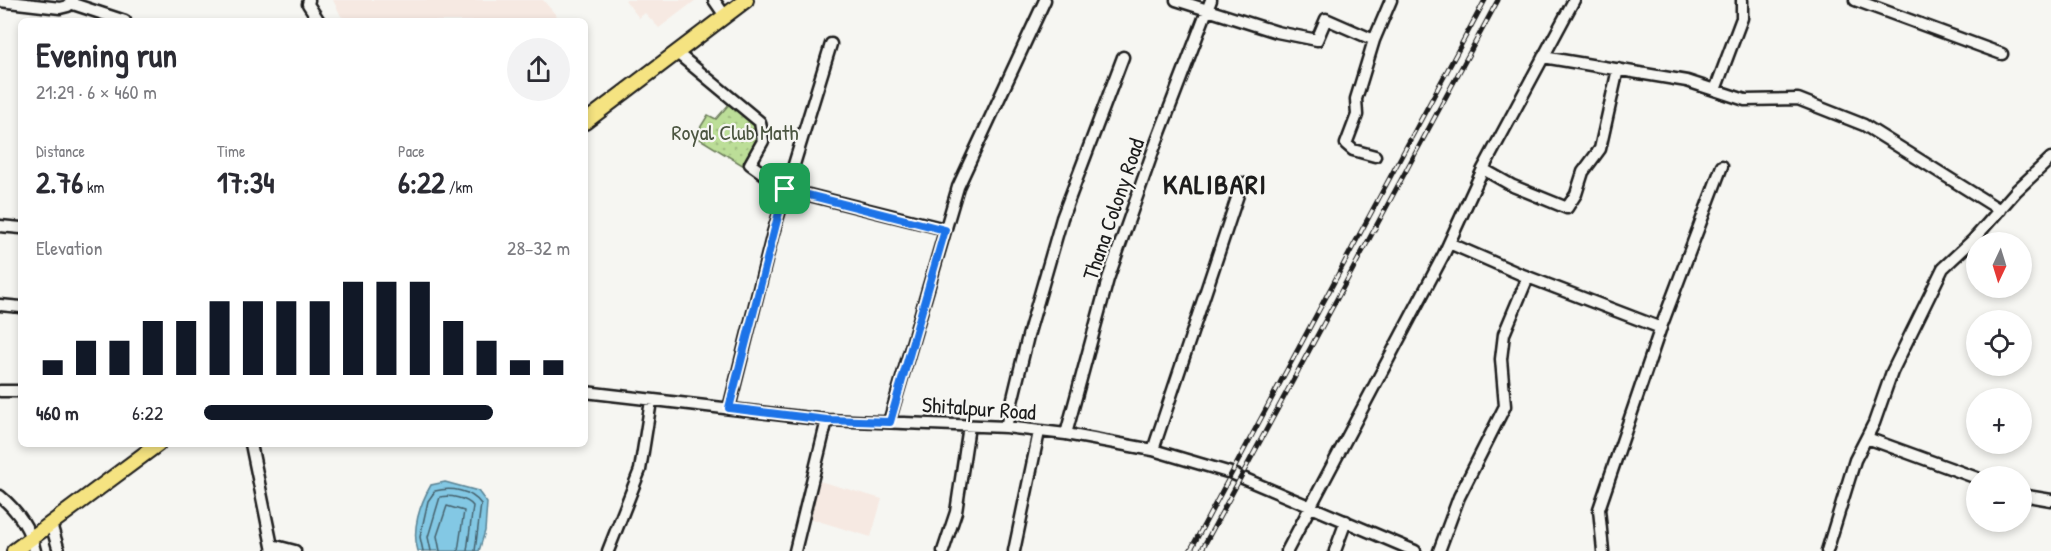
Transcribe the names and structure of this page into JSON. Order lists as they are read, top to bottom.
{
  "streets": {
    "street": ["Thana Colony Road", "Shitalpur Road"]
  },
  "crossings": [
    ["Thana Colony Road", "Shitalpur Road"]
  ],
  "districts": ["KALIBARI"],
  "parks": ["Royal Club Math"],
  "north": "bottom",
  "page": {
    "heading": ["Evening run", "21:29 · 6 × 460 m"],
    "stats": [
      ["Distance", "2.76 km"],
      ["Time", "17:34"],
      ["Pace", "6:22 /km"]
    ],
    "chart": ["Elevation", "28–32 m"],
    "map_buttons": ["+", "−"],
    "list": [
      {
        "name": "460 m",
        "note": "6:22"
      }
    ]
  }
}
